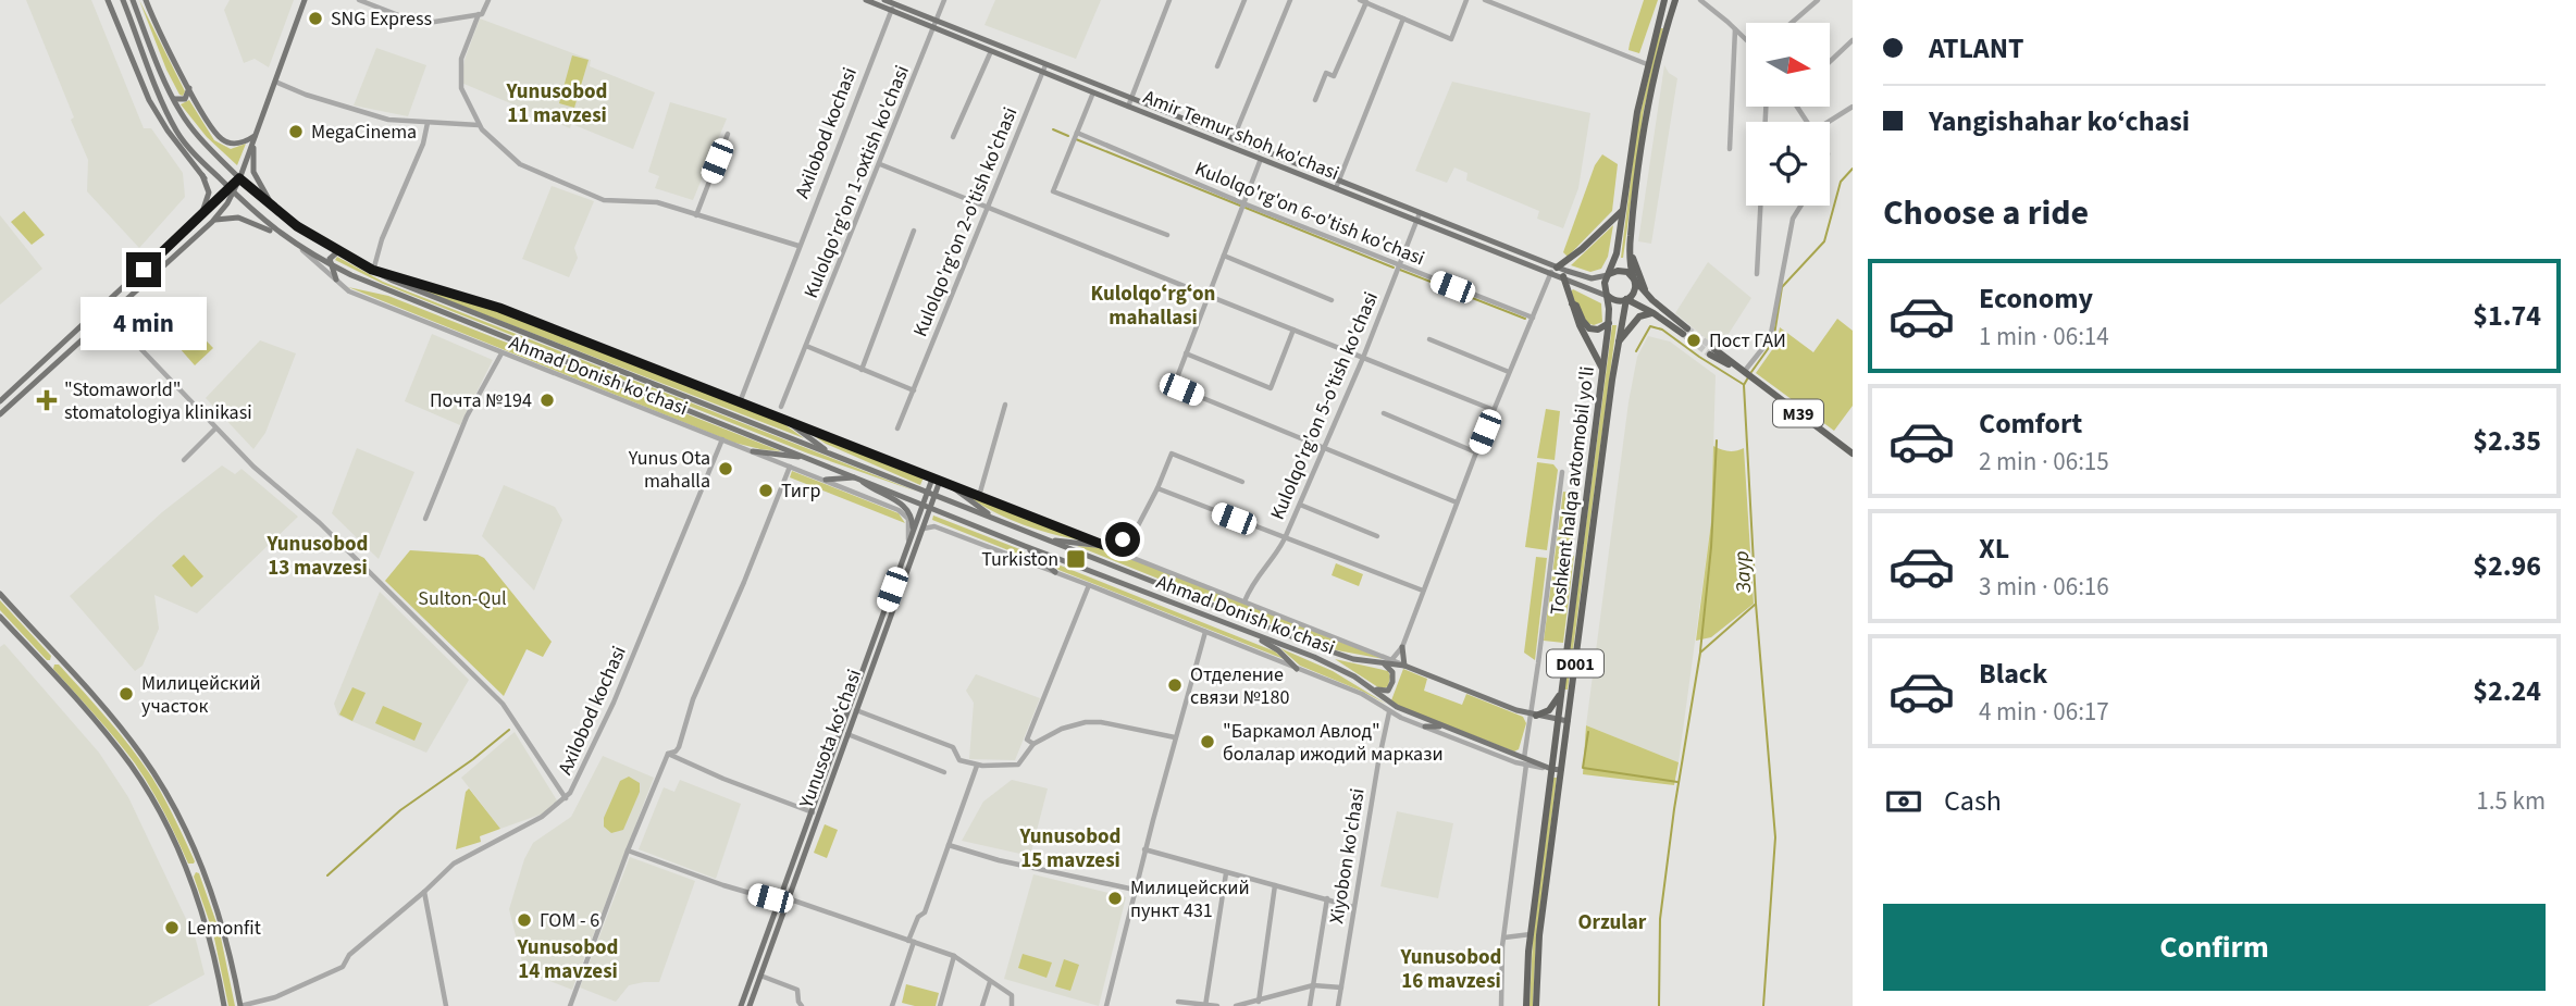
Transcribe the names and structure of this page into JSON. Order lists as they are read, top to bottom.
{
  "streets": {
    "highway": ["M39", "Toshkent halqa avtomobil yo'li", "D001"],
    "main road": ["Amir Temur shoh ko'chasi", "Ahmad Donish ko'chasi", "Yunusota koʻchasi"],
    "street": [
      "Axilobod kochasi",
      "Kulolqo'rg'on 1-oxtish ko'chasi",
      "Kulolqo'rg'on 6-o'tish ko'chasi",
      "Kulolqo'rg'on 2-o'tish ko'chasi",
      "Kulolqo'rg'on 5-o'tish ko'chasi",
      "Xiyobon ko'chasi"
    ]
  },
  "crossings": [
    ["Axilobod kochasi", "Amir Temur shoh ko'chasi"],
    ["Axilobod kochasi", "Ahmad Donish ko'chasi"],
    ["Amir Temur shoh ko'chasi", "Kulolqo'rg'on 1-oxtish ko'chasi"],
    ["Amir Temur shoh ko'chasi", "Kulolqo'rg'on 2-o'tish ko'chasi"],
    ["Amir Temur shoh ko'chasi", "Kulolqo'rg'on 5-o'tish ko'chasi"],
    ["Amir Temur shoh ko'chasi", "Toshkent halqa avtomobil yo'li"],
    ["Kulolqo'rg'on 6-o'tish ko'chasi", "Kulolqo'rg'on 5-o'tish ko'chasi"],
    ["Ahmad Donish ko'chasi", "Kulolqo'rg'on 5-o'tish ko'chasi"],
    ["Ahmad Donish ko'chasi", "Toshkent halqa avtomobil yo'li"],
    ["Ahmad Donish ko'chasi", "Yunusota koʻchasi"],
    ["Ahmad Donish ko'chasi", "Xiyobon ko'chasi"]
  ],
  "districts": [
    "Yunusobod 11 mavzesi",
    "Kulolqoʻrgʻon mahallasi",
    "Yunusobod 13 mavzesi",
    "Yunusobod 15 mavzesi",
    "Orzular",
    "Yunusobod 14 mavzesi",
    "Yunusobod 16 mavzesi"
  ],
  "water": ["Заур"],
  "parks": ["Sulton-Qul"],
  "places": {
    "other": [
      "SNG Express",
      "MegaCinema",
      "Пост ГАИ",
      "Почта №194",
      "Yunus Ota mahalla",
      "Тигр",
      "Отделение связи №180",
      "Милицейский участок",
      "\"Баркамол Авлод\" болалар ижодий маркази",
      "Милицейский пункт 431",
      "ГОМ - 6",
      "Lemonfit"
    ],
    "health": ["\"Stomaworld\" stomatologiya klinikasi"],
    "transit": ["Turkiston"]
  },
  "north": "right",
  "page": {
    "banner": ["ATLANT", "Yangishahar ko‘chasi"],
    "heading": "Choose a ride",
    "list": [
      {
        "name": "Economy",
        "note": "1 min · 06:14",
        "value": "$1.74"
      },
      {
        "name": "Comfort",
        "note": "2 min · 06:15",
        "value": "$2.35"
      },
      {
        "name": "XL",
        "note": "3 min · 06:16",
        "value": "$2.96"
      },
      {
        "name": "Black",
        "note": "4 min · 06:17",
        "value": "$2.24"
      }
    ],
    "bubble": "4 min",
    "pay": ["Cash", "1.5 km"],
    "buttons": "Confirm"
  }
}
